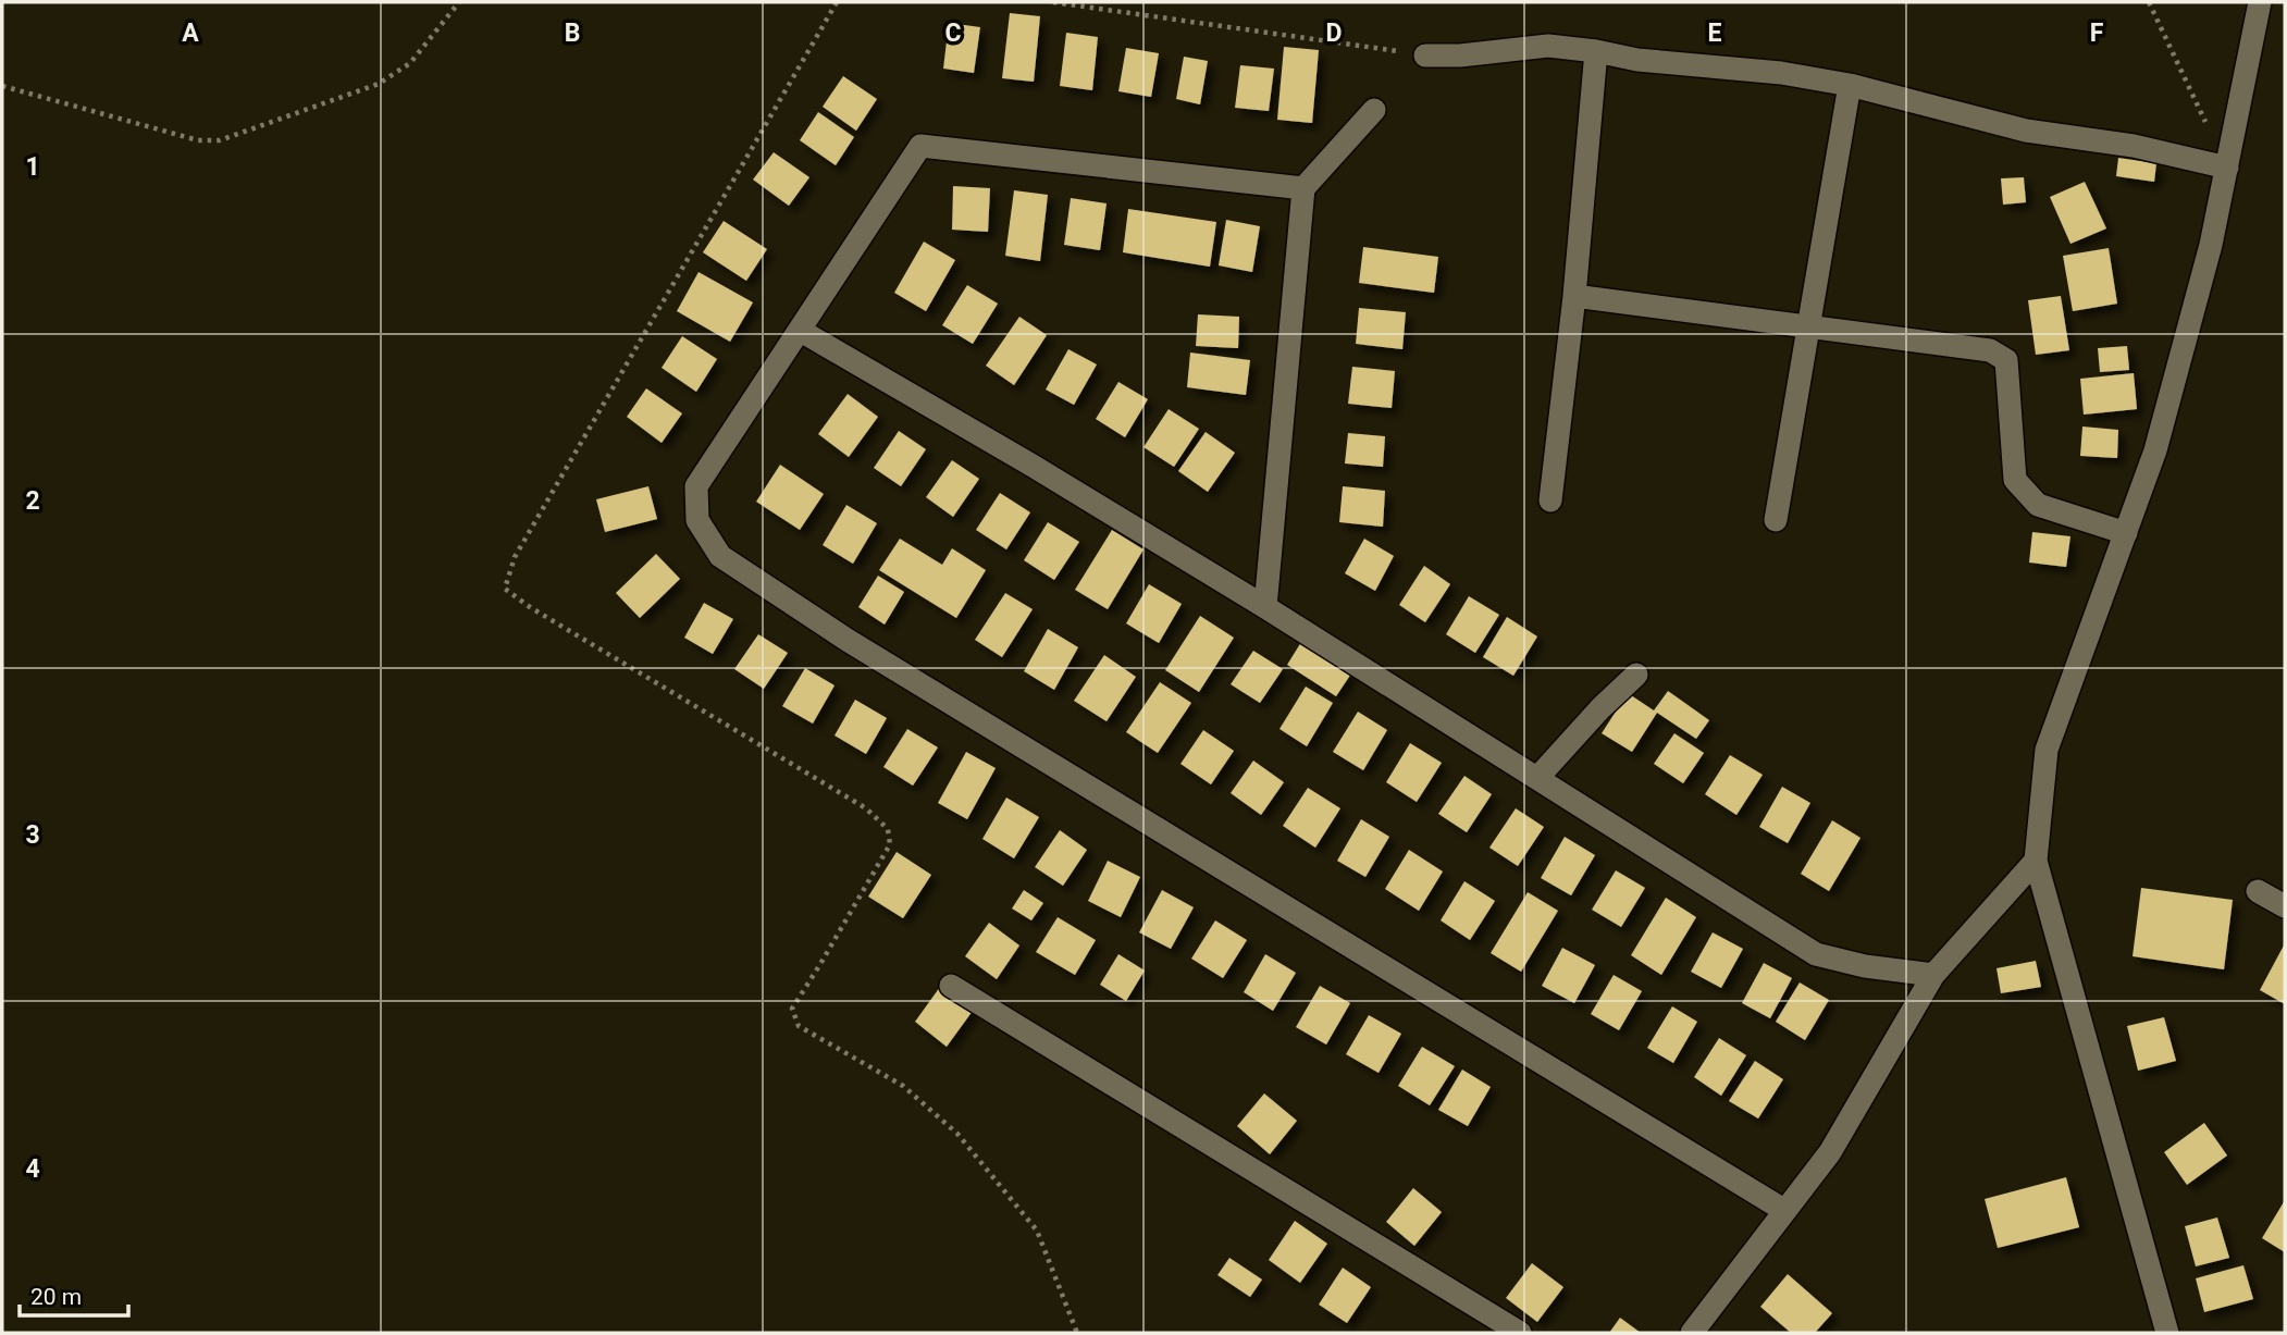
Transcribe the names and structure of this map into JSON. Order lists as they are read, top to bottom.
{
  "scale_bar": "20 m",
  "grid": {
    "columns": [
      "A",
      "B",
      "C",
      "D",
      "E",
      "F"
    ],
    "rows": [
      "1",
      "2",
      "3",
      "4"
    ]
  }
}
